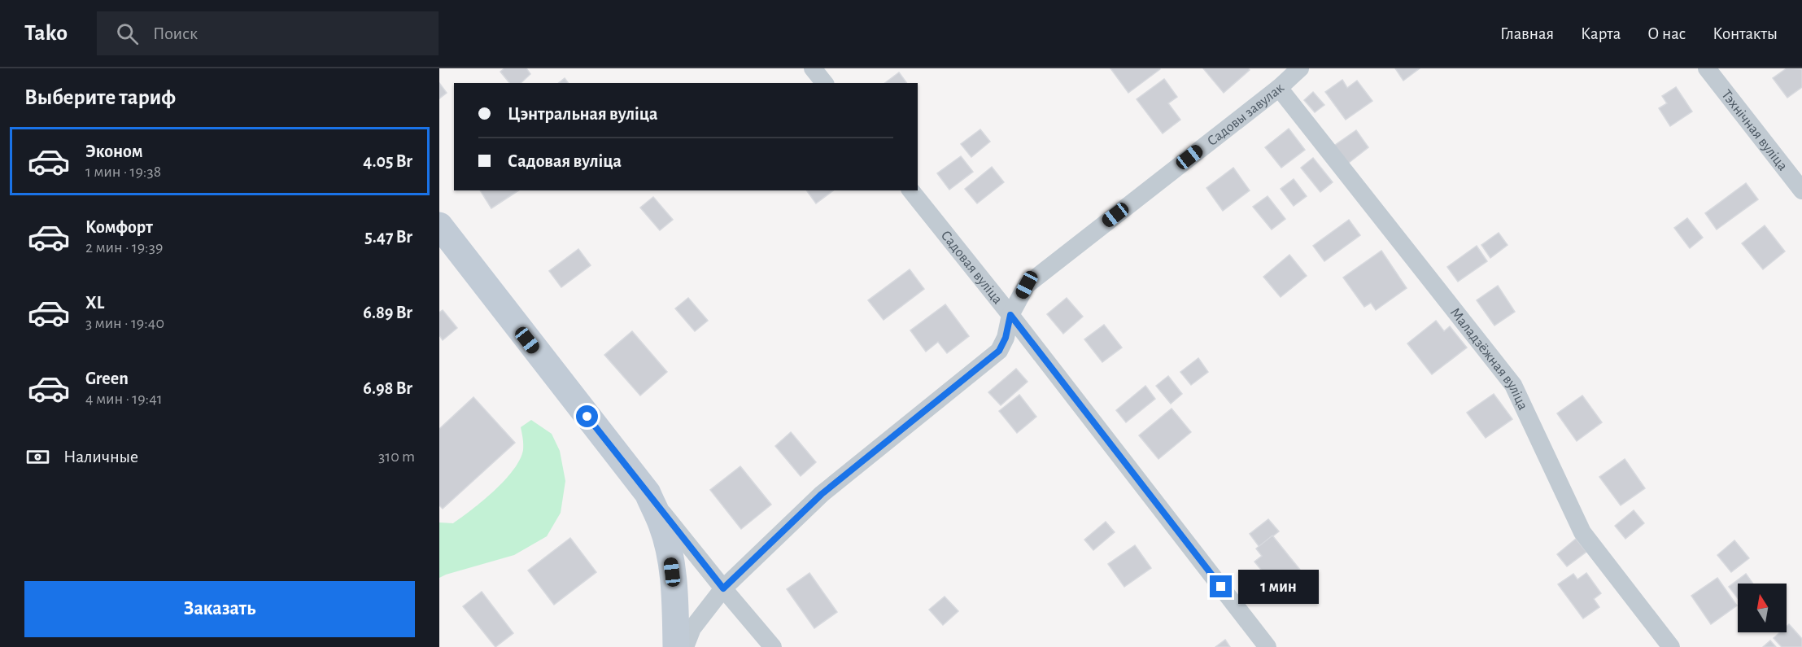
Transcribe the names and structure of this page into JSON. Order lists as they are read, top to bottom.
{
  "streets": {
    "street": [
      "Садовы завулак",
      "Тэхнічная вуліца",
      "Садовая вуліца",
      "Маладзёжная вуліца"
    ]
  },
  "crossings": [
    ["Садовы завулак", "Садовая вуліца"],
    ["Садовы завулак", "Маладзёжная вуліца"]
  ],
  "north": "top",
  "page": {
    "header": "Tako",
    "search": "Поиск",
    "nav": [
      "Главная",
      "Карта",
      "О нас",
      "Контакты"
    ],
    "heading": "Выберите тариф",
    "banner": ["Цэнтральная вуліца", "Садовая вуліца"],
    "list": [
      {
        "name": "Эконом",
        "note": "1 мин · 19:38",
        "value": "4.05 Br"
      },
      {
        "name": "Комфорт",
        "note": "2 мин · 19:39",
        "value": "5.47 Br"
      },
      {
        "name": "XL",
        "note": "3 мин · 19:40",
        "value": "6.89 Br"
      },
      {
        "name": "Green",
        "note": "4 мин · 19:41",
        "value": "6.98 Br"
      }
    ],
    "pay": ["Наличные", "310 m"],
    "bubble": "1 мин",
    "buttons": "Заказать"
  }
}
